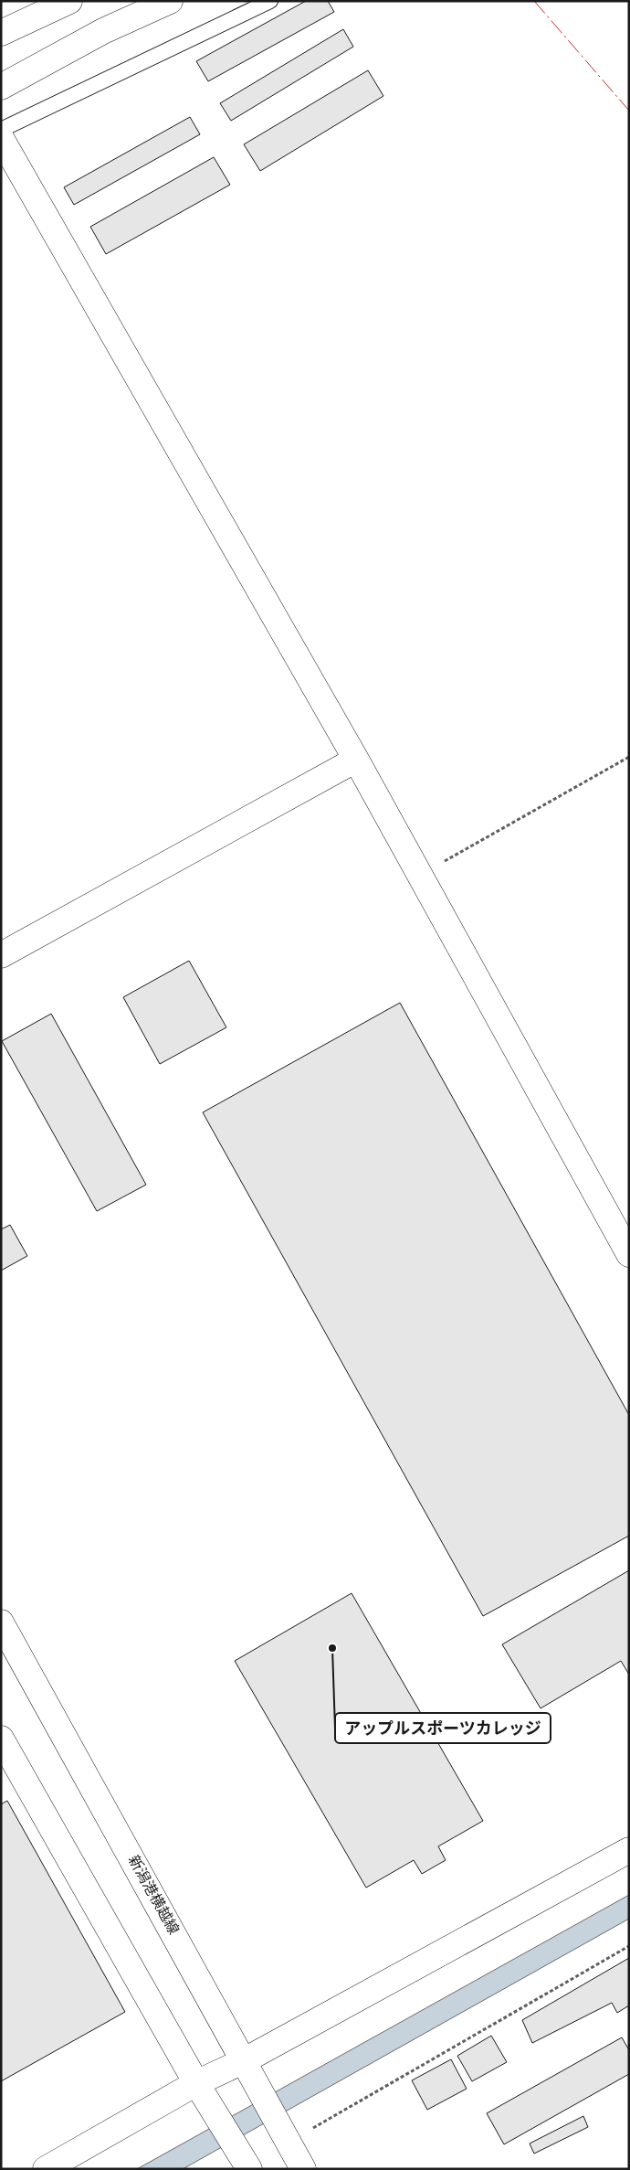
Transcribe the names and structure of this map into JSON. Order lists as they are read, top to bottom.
{
  "streets": {
    "main road": ["新潟港横越線"]
  },
  "places": ["アップルスポーツカレッジ"]
}
